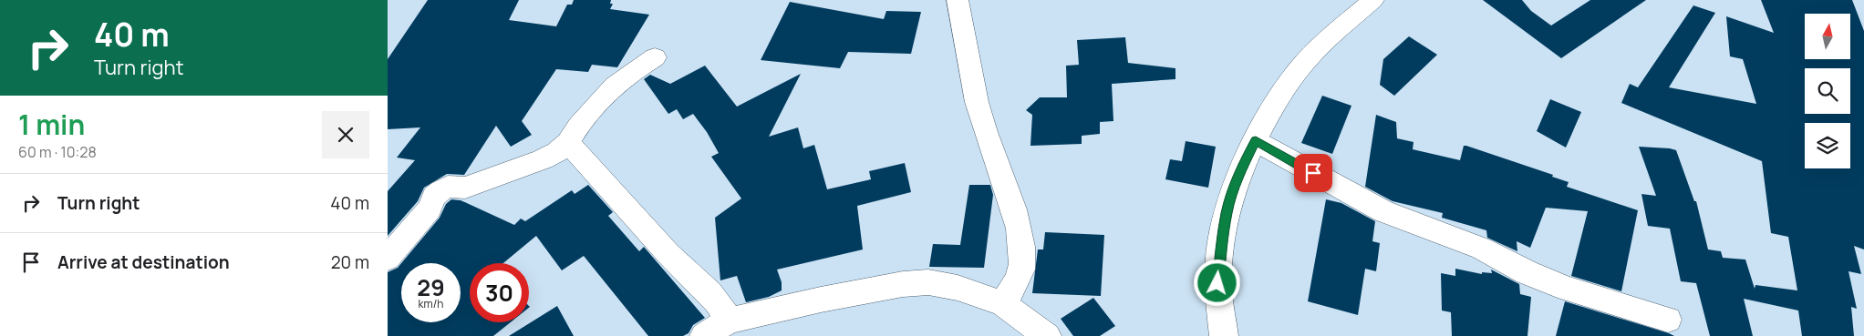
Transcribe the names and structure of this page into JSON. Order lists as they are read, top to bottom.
{
  "north": "top",
  "page": {
    "turn": ["40 m", "Turn right"],
    "heading": ["1 min", "60 m · 10:28"],
    "list": [
      {
        "name": "Turn right",
        "value": "40 m"
      },
      {
        "name": "Arrive at destination",
        "value": "20 m"
      }
    ],
    "speed": "29 km/h",
    "limit": "30"
  }
}
